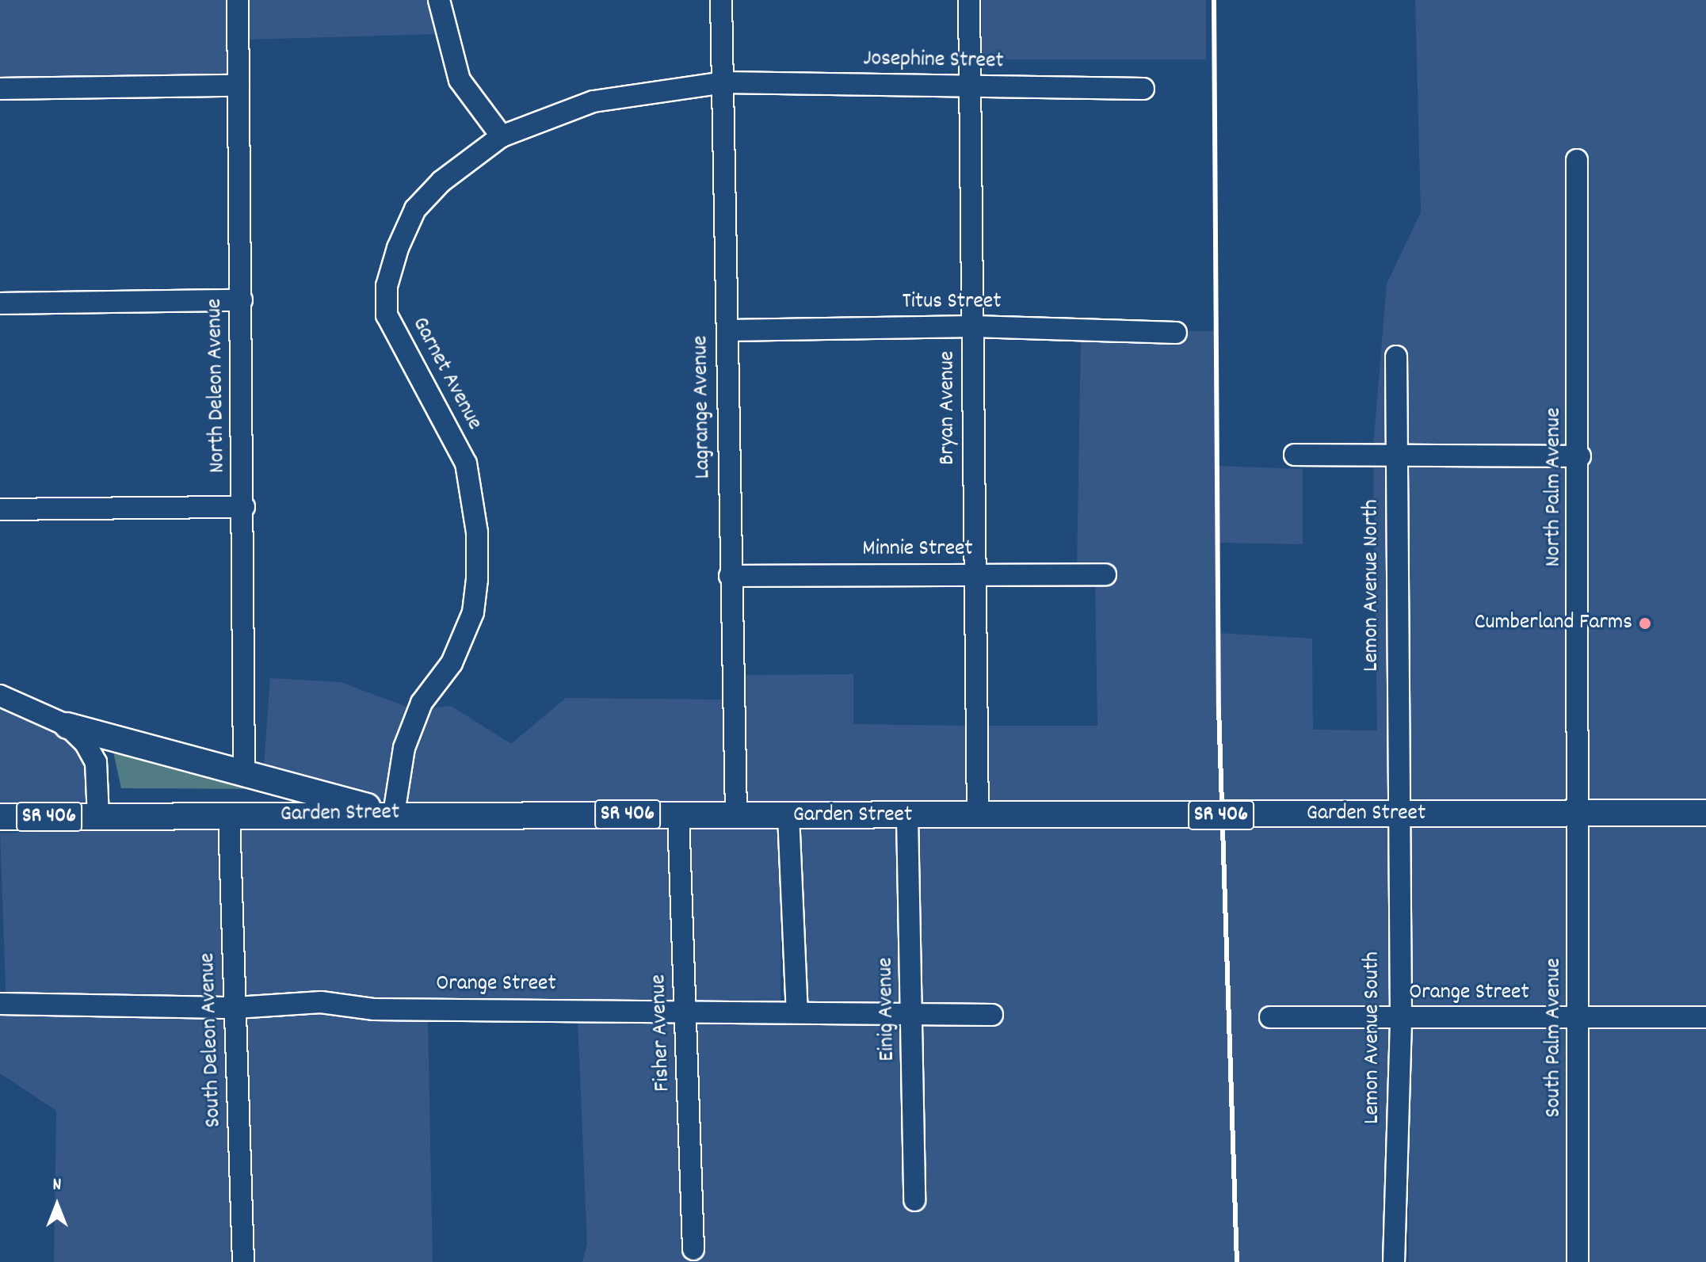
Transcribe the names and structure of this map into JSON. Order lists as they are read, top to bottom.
{
  "streets": {
    "main road": ["Garden Street", "SR 406"],
    "street": [
      "Josephine Street",
      "Titus Street",
      "Garnet Avenue",
      "North Deleon Avenue",
      "Lagrange Avenue",
      "Bryan Avenue",
      "North Palm Avenue",
      "Minnie Street",
      "Lemon Avenue North",
      "Orange Street",
      "Einig Avenue",
      "Fisher Avenue",
      "Lemon Avenue South",
      "South Palm Avenue",
      "South Deleon Avenue"
    ]
  },
  "crossings": [
    ["Josephine Street", "Garnet Avenue"],
    ["Josephine Street", "Lagrange Avenue"],
    ["Josephine Street", "Bryan Avenue"],
    ["Titus Street", "Lagrange Avenue"],
    ["Titus Street", "Bryan Avenue"],
    ["Garnet Avenue", "Lagrange Avenue"],
    ["Garnet Avenue", "Garden Street"],
    ["Lagrange Avenue", "Minnie Street"],
    ["Lagrange Avenue", "Garden Street"],
    ["Bryan Avenue", "Minnie Street"],
    ["Bryan Avenue", "Garden Street"],
    ["North Palm Avenue", "Garden Street"],
    ["North Palm Avenue", "South Palm Avenue"],
    ["Lemon Avenue North", "Garden Street"],
    ["Lemon Avenue North", "Lemon Avenue South"],
    ["Garden Street", "Einig Avenue"],
    ["Garden Street", "Fisher Avenue"],
    ["Garden Street", "Lemon Avenue South"],
    ["Garden Street", "South Palm Avenue"],
    ["Garden Street", "South Deleon Avenue"],
    ["Orange Street", "Einig Avenue"],
    ["Orange Street", "Fisher Avenue"],
    ["Orange Street", "Lemon Avenue South"],
    ["Orange Street", "South Palm Avenue"],
    ["Orange Street", "South Deleon Avenue"]
  ],
  "places": ["Cumberland Farms"],
  "north": "top"
}
